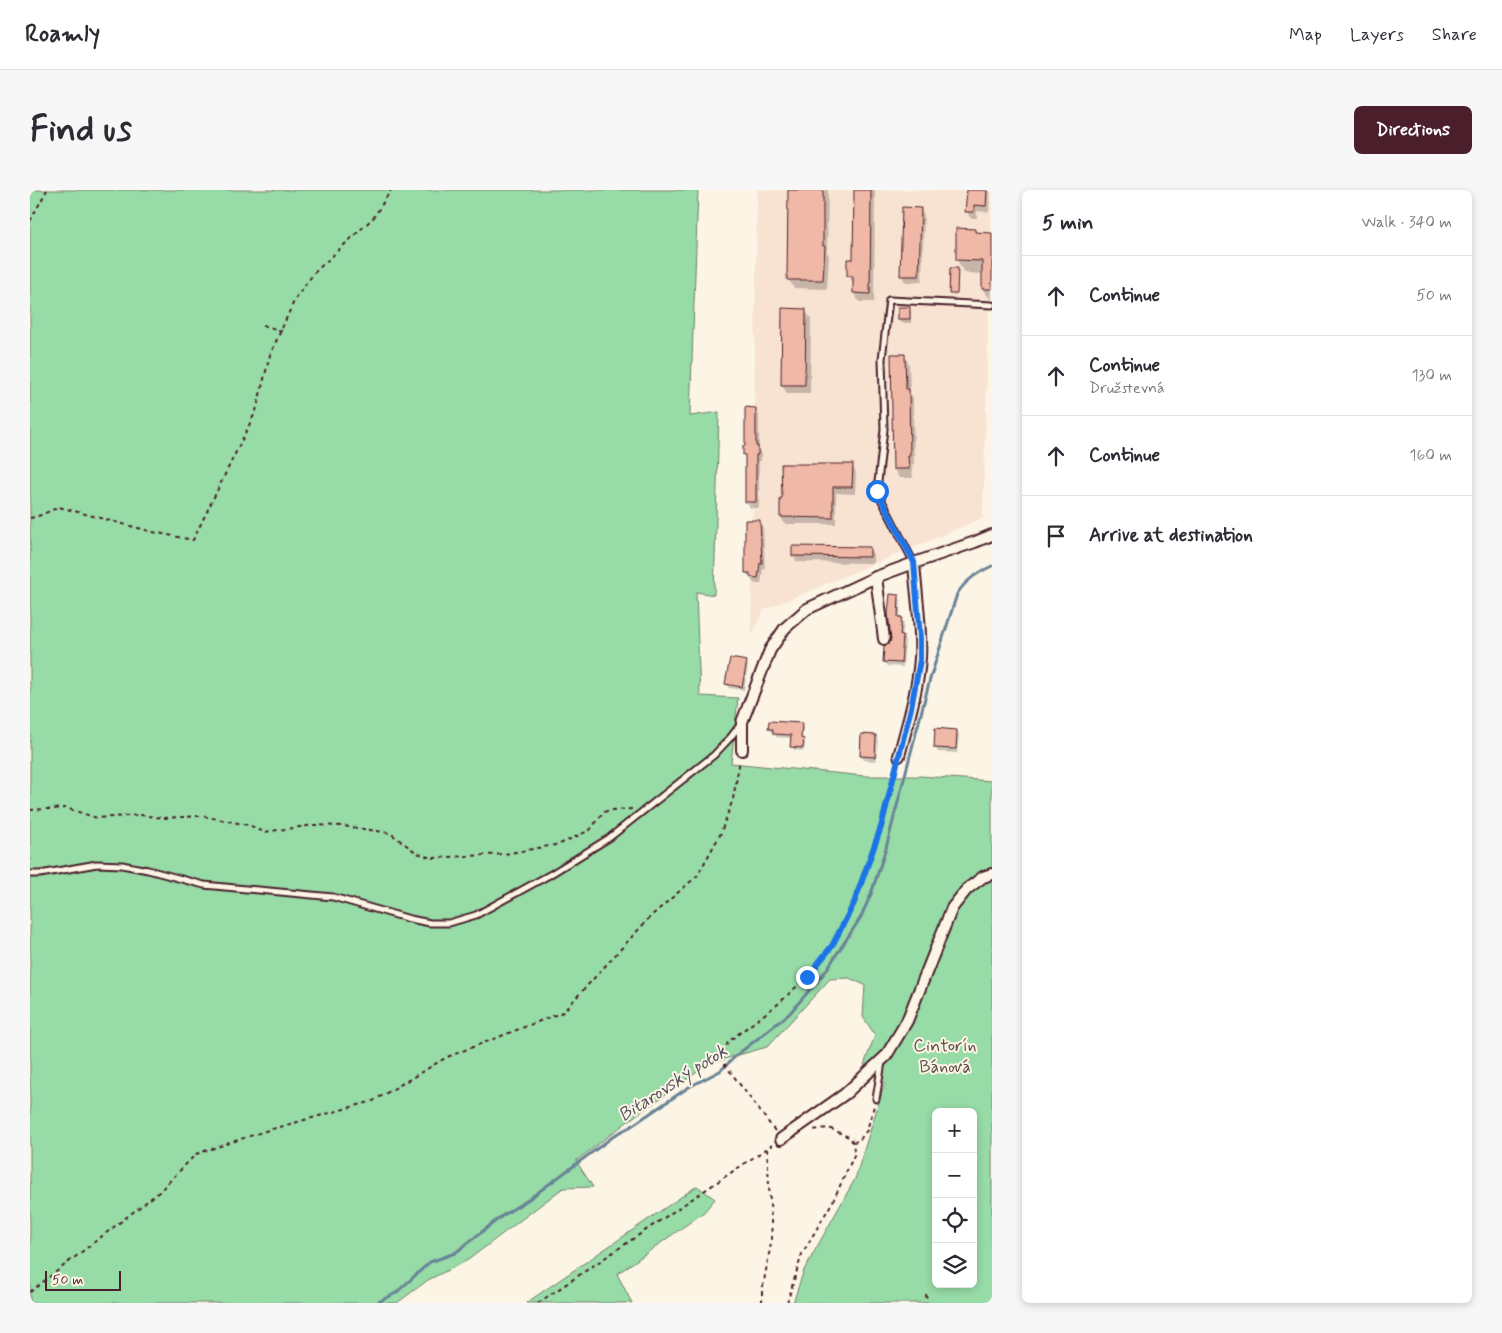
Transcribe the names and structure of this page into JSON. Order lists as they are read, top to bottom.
{
  "water": ["Bitarovský potok"],
  "parks": ["Cintorín Bánová"],
  "scale_bar": "50 m",
  "page": {
    "header": "Roamly",
    "nav": ["Map", "Layers", "Share"],
    "buttons": "Directions",
    "title": "Find us",
    "heading": ["5 min", "Walk · 340 m"],
    "list": [
      ["Continue", "50 m"],
      ["Continue", "Družstevná", "130 m"],
      ["Continue", "160 m"],
      "Arrive at destination"
    ],
    "map_buttons": ["+", "−"],
    "scale": "50 m"
  }
}
